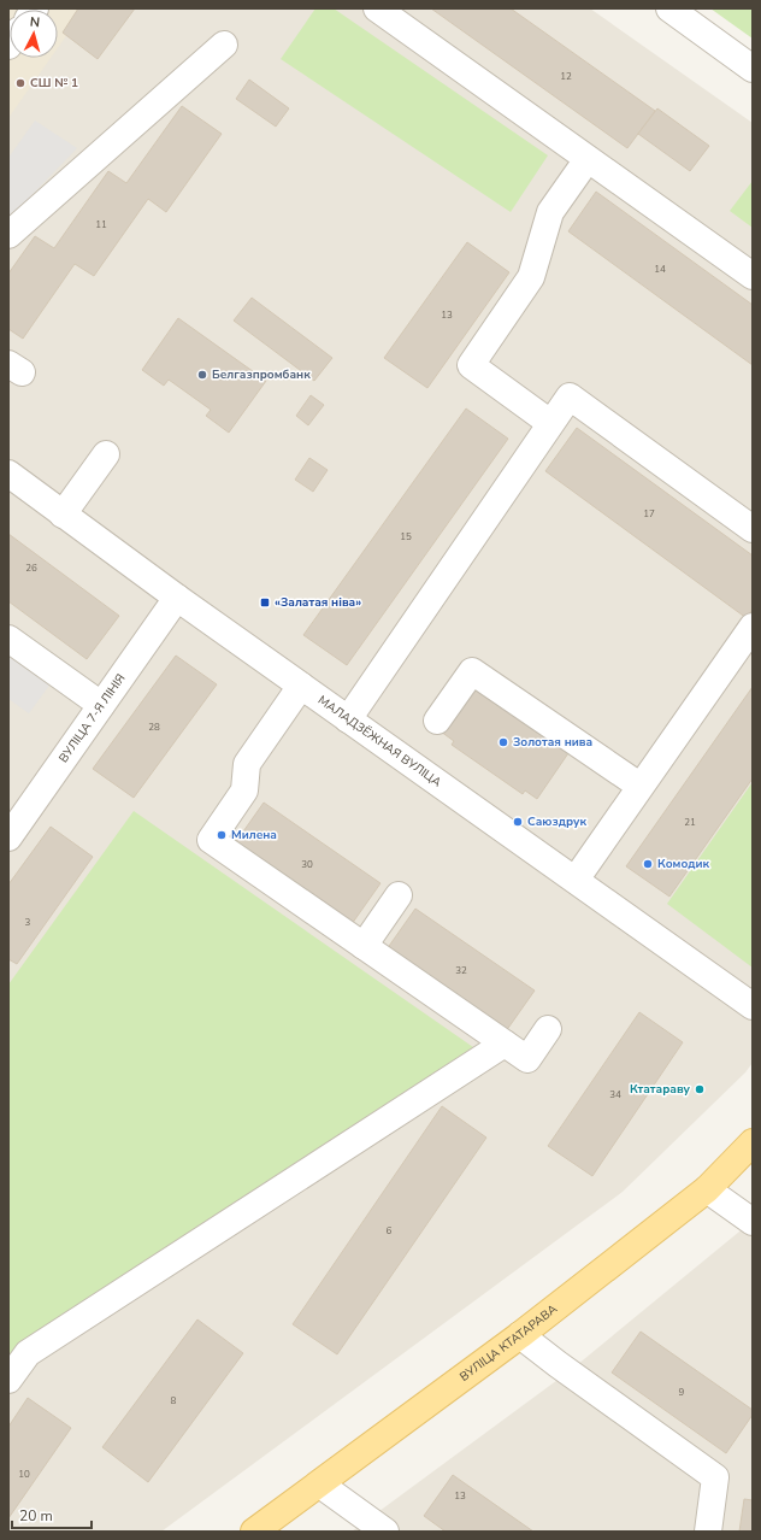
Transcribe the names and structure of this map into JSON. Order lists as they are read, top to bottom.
{
  "streets": {
    "main road": ["ВУЛІЦА КТАТАРАВА"],
    "street": ["ВУЛІЦА 7-Я ЛІНІЯ", "МАЛАДЗЁЖНАЯ ВУЛІЦА"]
  },
  "crossings": [
    ["ВУЛІЦА 7-Я ЛІНІЯ", "МАЛАДЗЁЖНАЯ ВУЛІЦА"]
  ],
  "places": {
    "other": [
      "СШ № 1",
      "Белгазпромбанк",
      "Золотая нива",
      "Саюздрук",
      "Милена",
      "Комодик",
      "Ктатараву"
    ],
    "transit": ["«Залатая ніва»"]
  },
  "house_numbers": [
    "12",
    "11",
    "14",
    "13",
    "17",
    "15",
    "26",
    "28",
    "21",
    "30",
    "3",
    "32",
    "34",
    "6",
    "9",
    "8",
    "10",
    "13"
  ],
  "scale_bar": "20 m",
  "north": "top"
}
